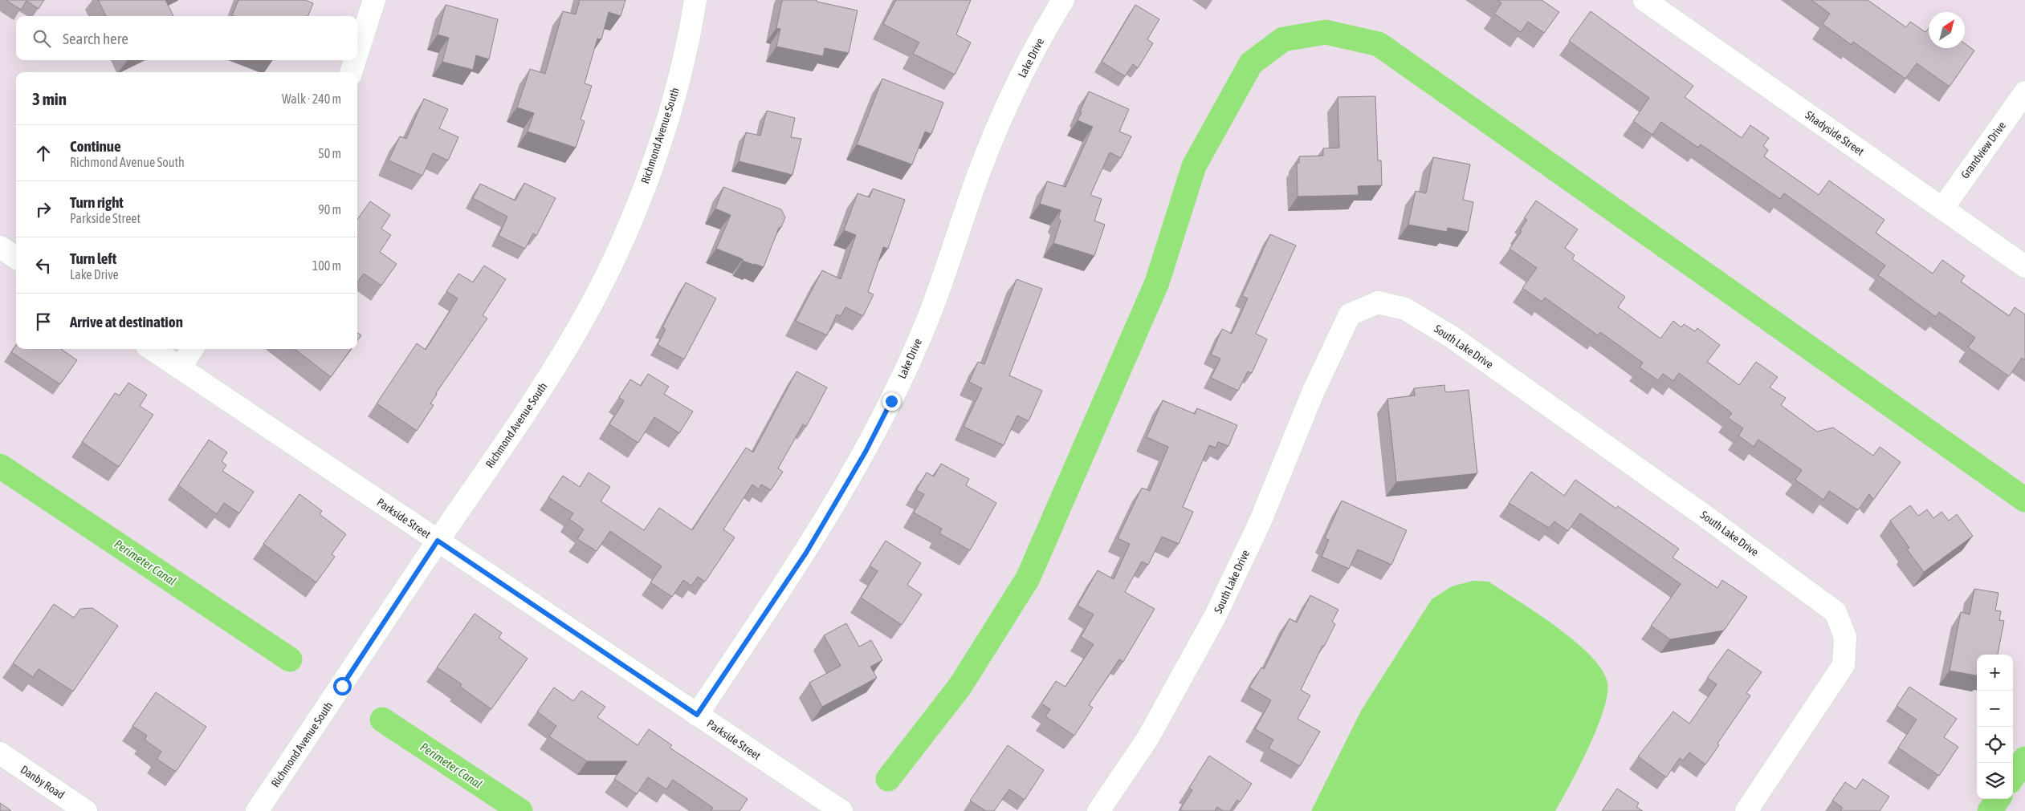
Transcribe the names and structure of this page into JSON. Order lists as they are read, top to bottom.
{
  "streets": {
    "street": [
      "Lake Drive",
      "Shadyside Street",
      "Richmond Avenue South",
      "Grandview Drive",
      "South Lake Drive",
      "Parkside Street",
      "Danby Road"
    ]
  },
  "crossings": [
    ["Lake Drive", "Parkside Street"],
    ["Shadyside Street", "Grandview Drive"],
    ["Richmond Avenue South", "Parkside Street"]
  ],
  "water": ["Perimeter Canal"],
  "north": "top right",
  "page": {
    "search": "Search here",
    "heading": ["3 min", "Walk · 240 m"],
    "list": [
      ["Continue", "Richmond Avenue South", "50 m"],
      ["Turn right", "Parkside Street", "90 m"],
      ["Turn left", "Lake Drive", "100 m"],
      "Arrive at destination"
    ],
    "map_buttons": ["+", "−"]
  }
}
